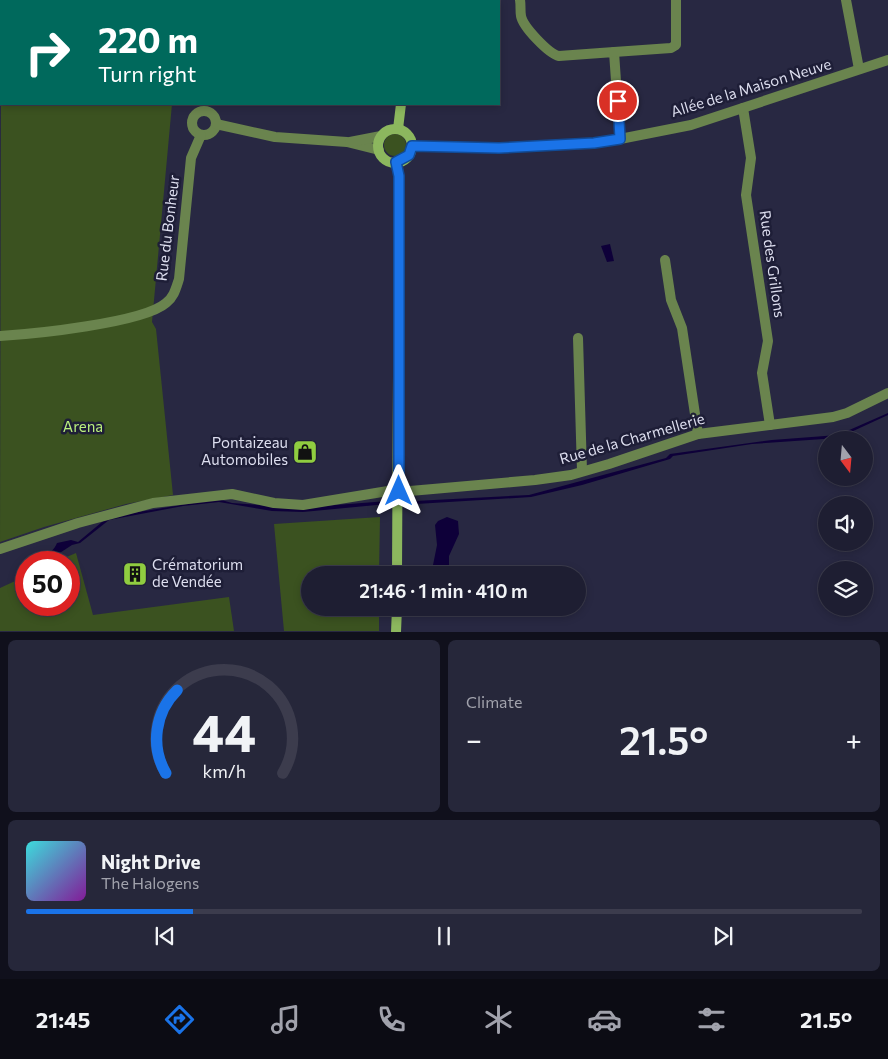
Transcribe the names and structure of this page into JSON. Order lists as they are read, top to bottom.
{
  "streets": {
    "street": [
      "Allée de la Maison Neuve",
      "Rue du Bonheur",
      "Rue des Grillons",
      "Rue de la Charmellerie"
    ]
  },
  "crossings": [
    ["Allée de la Maison Neuve", "Rue des Grillons"],
    ["Rue des Grillons", "Rue de la Charmellerie"]
  ],
  "parks": ["Arena"],
  "places": {
    "shop": ["Pontaizeau Automobiles"],
    "building": ["Crématorium de Vendée"]
  },
  "north": "bottom",
  "page": {
    "turn": ["220 m", "Turn right"],
    "limit": "50",
    "trip": "21:46 · 1 min · 410 m",
    "tile": "Climate",
    "heat": ["−", "21.5°", "+"],
    "song": ["Night Drive", "The Halogens"],
    "tabs": ["21:45", "21.5°"],
    "gauge": ["44", "km/h"]
  }
}
